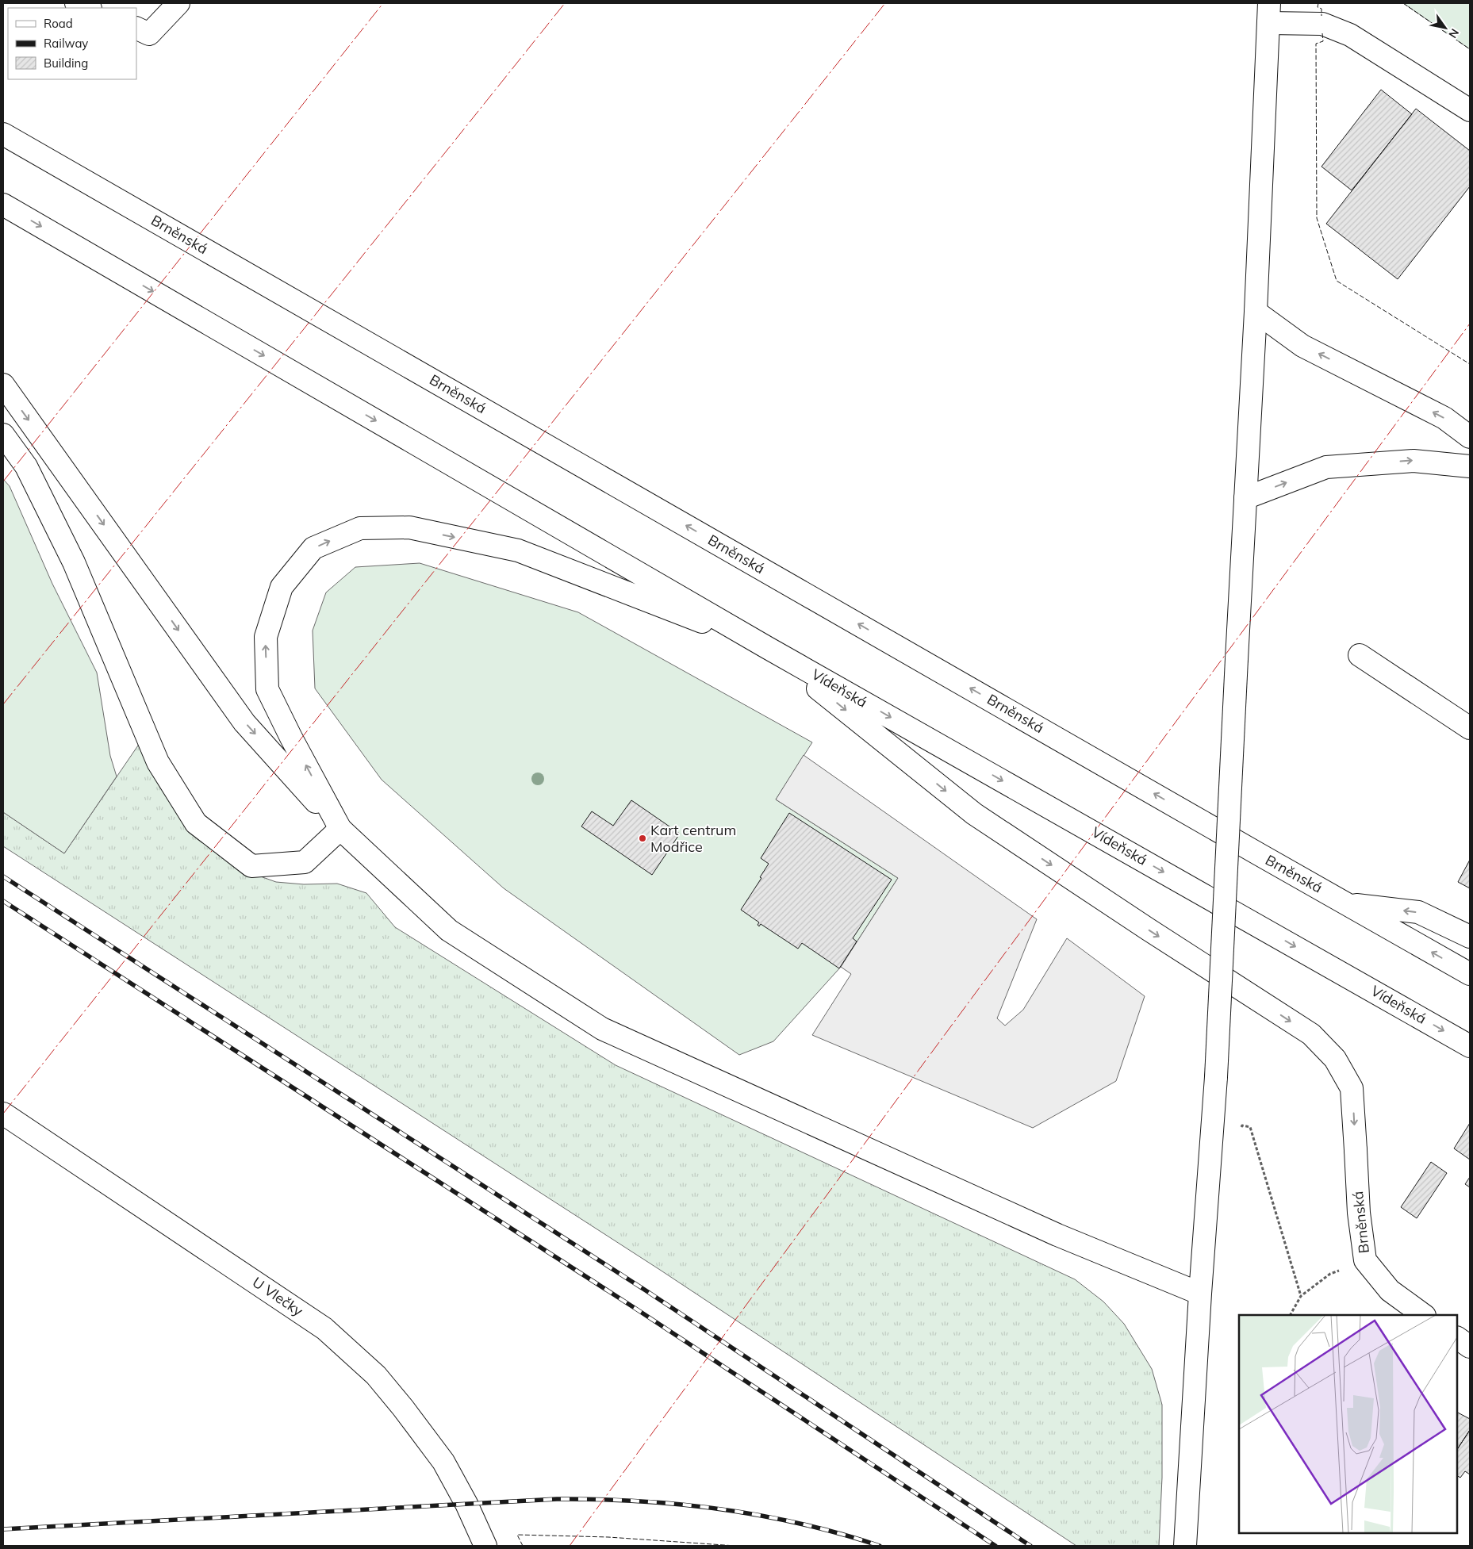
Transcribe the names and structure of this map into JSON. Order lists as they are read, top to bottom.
{
  "streets": {
    "main road": ["Brněnská", "Vídeňská", "U Vlečky"]
  },
  "crossings": [
    ["Brněnská", "Vídeňská"]
  ],
  "one_way": ["Vídeňská"],
  "places": ["Kart centrum Modřice"],
  "legend": ["Road", "Railway", "Building"],
  "north": "bottom right"
}
